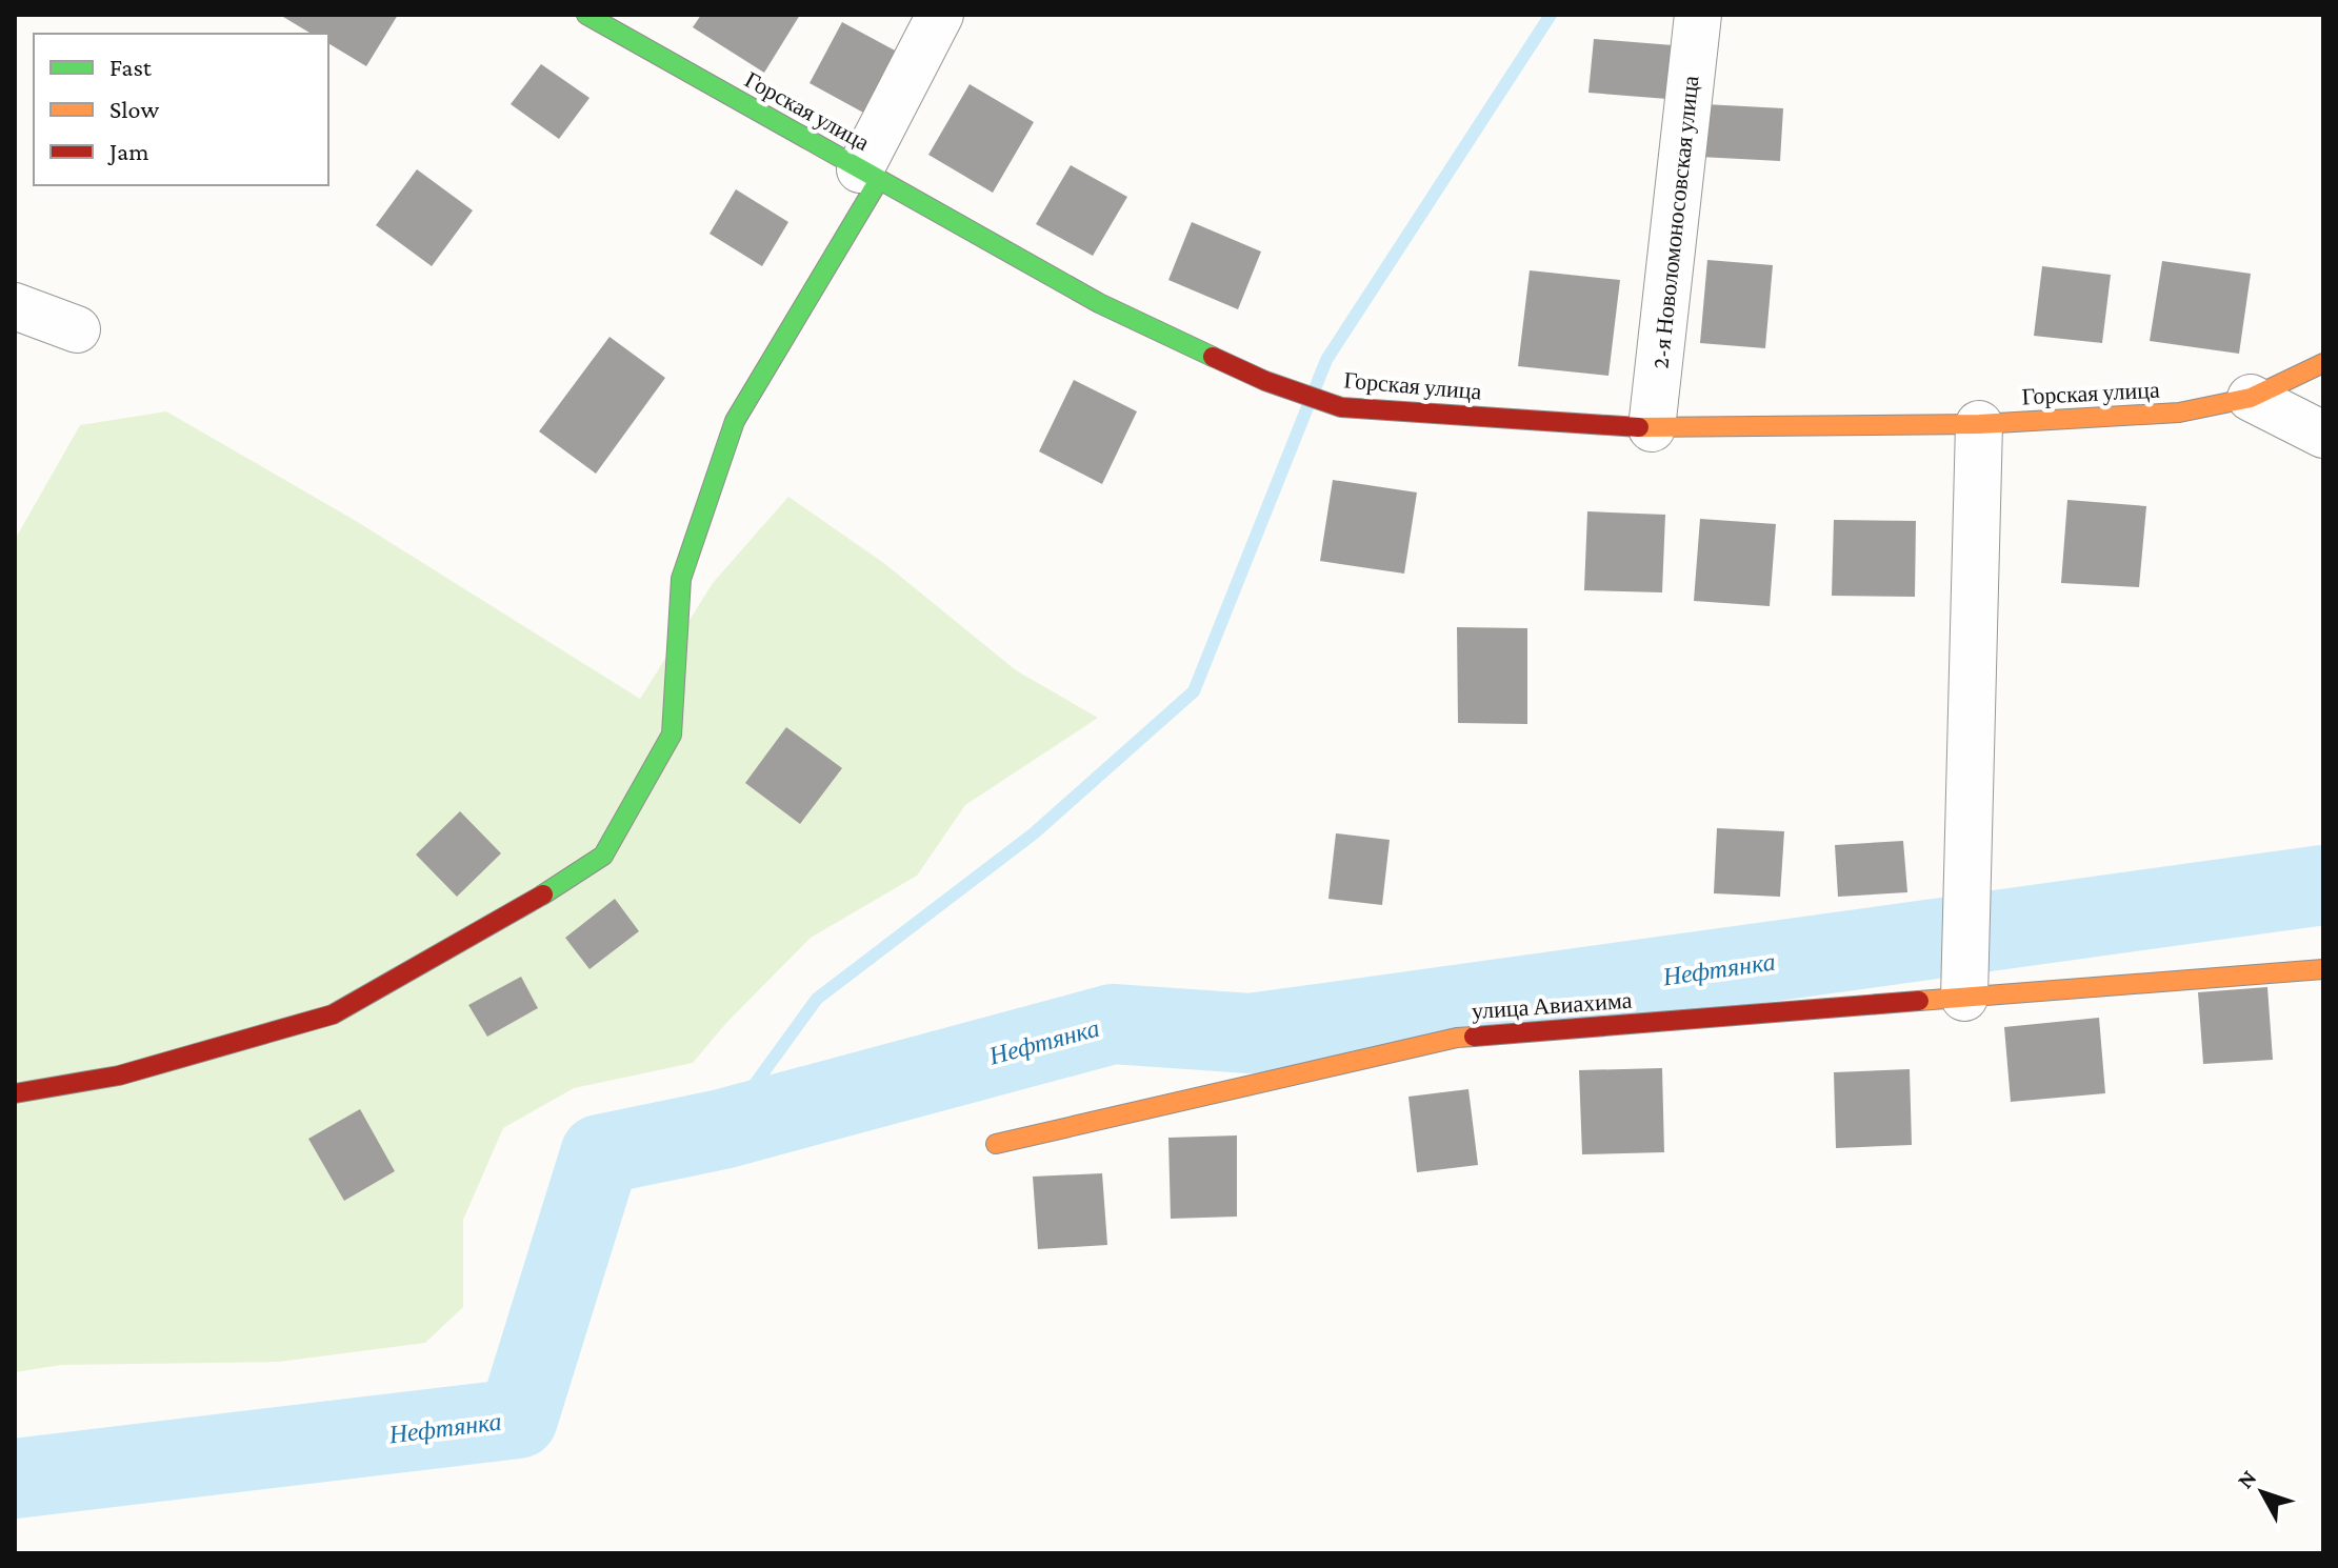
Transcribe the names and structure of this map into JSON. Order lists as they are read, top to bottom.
{
  "streets": {
    "street": ["Горская улица", "2-я Новоломоносовская улица", "улица Авиахима"]
  },
  "crossings": [
    ["Горская улица", "2-я Новоломоносовская улица"]
  ],
  "water": ["Нефтянка"],
  "legend": ["Fast", "Slow", "Jam"],
  "north": "top left"
}
